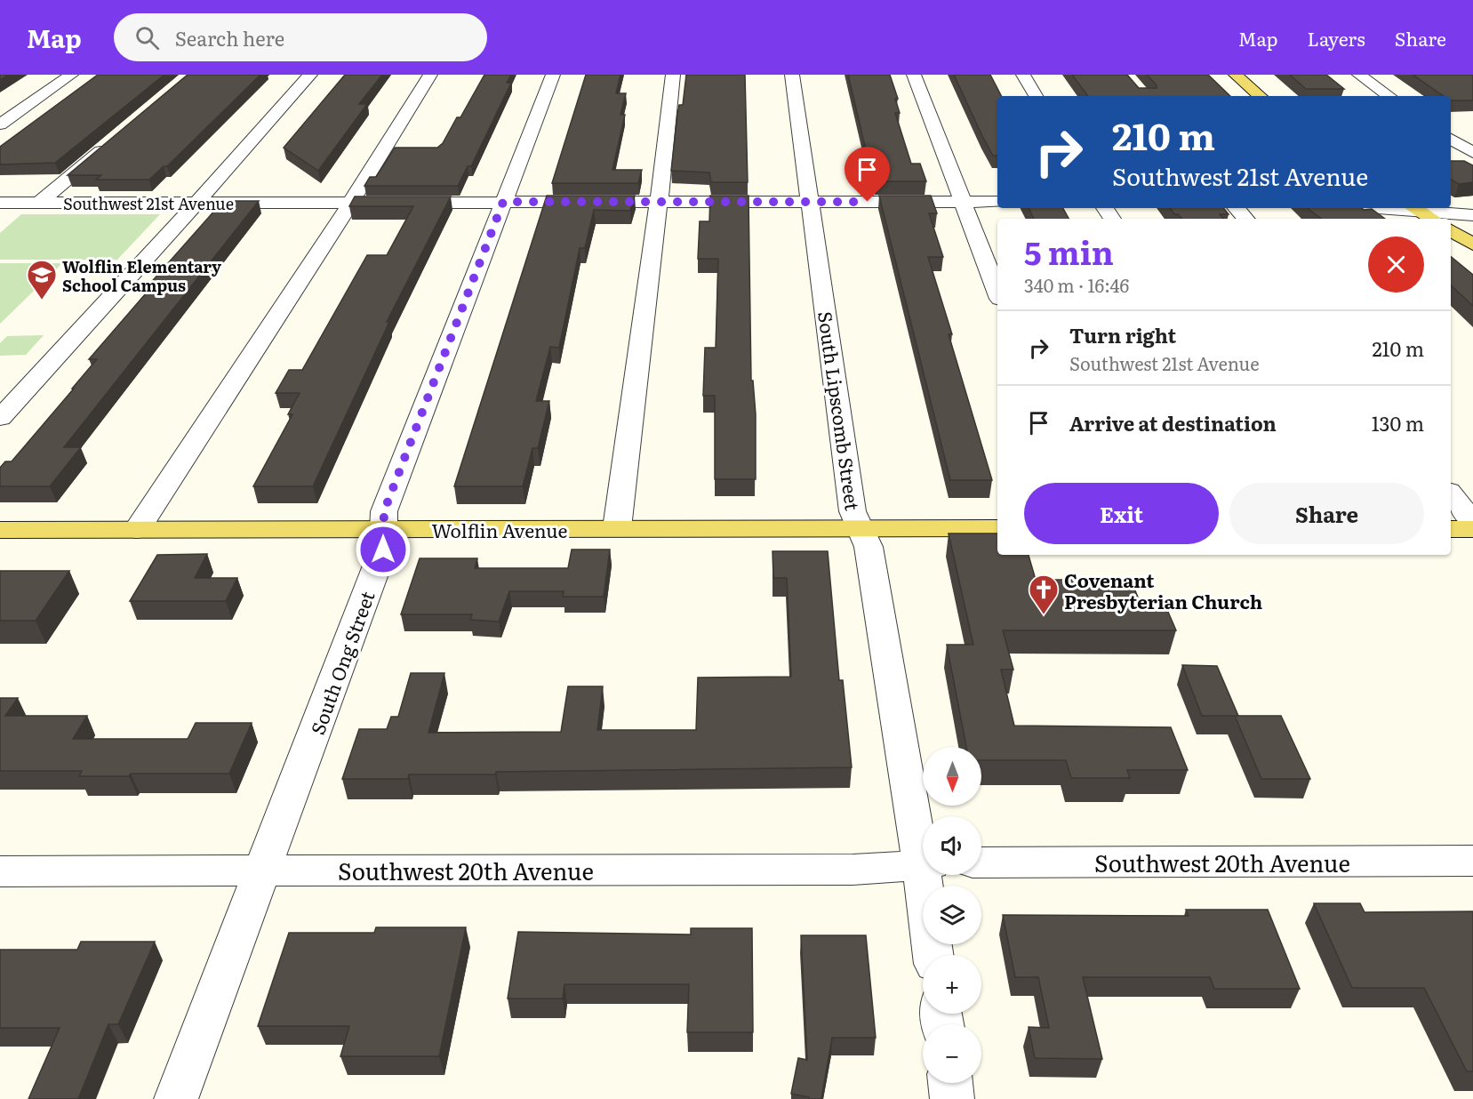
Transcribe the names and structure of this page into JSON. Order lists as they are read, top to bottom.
{
  "streets": {
    "main road": ["Wolflin Avenue"],
    "street": [
      "Southwest 21st Avenue",
      "South Lipscomb Street",
      "South Ong Street",
      "Southwest 20th Avenue"
    ]
  },
  "crossings": [
    ["Southwest 21st Avenue", "South Lipscomb Street"],
    ["Southwest 21st Avenue", "South Ong Street"],
    ["South Lipscomb Street", "Wolflin Avenue"],
    ["Wolflin Avenue", "South Ong Street"],
    ["South Ong Street", "Southwest 20th Avenue"]
  ],
  "places": {
    "school or university": ["Wolflin Elementary School Campus"],
    "church": ["Covenant Presbyterian Church"]
  },
  "north": "bottom",
  "page": {
    "header": "Map",
    "search": "Search here",
    "nav": ["Map", "Layers", "Share"],
    "turn": ["210 m", "Southwest 21st Avenue"],
    "heading": ["5 min", "340 m · 16:46"],
    "list": [
      {
        "name": "Turn right",
        "note": "Southwest 21st Avenue",
        "value": "210 m"
      },
      {
        "name": "Arrive at destination",
        "value": "130 m"
      }
    ],
    "buttons": ["Exit", "Share"],
    "map_buttons": ["+", "−"]
  }
}
